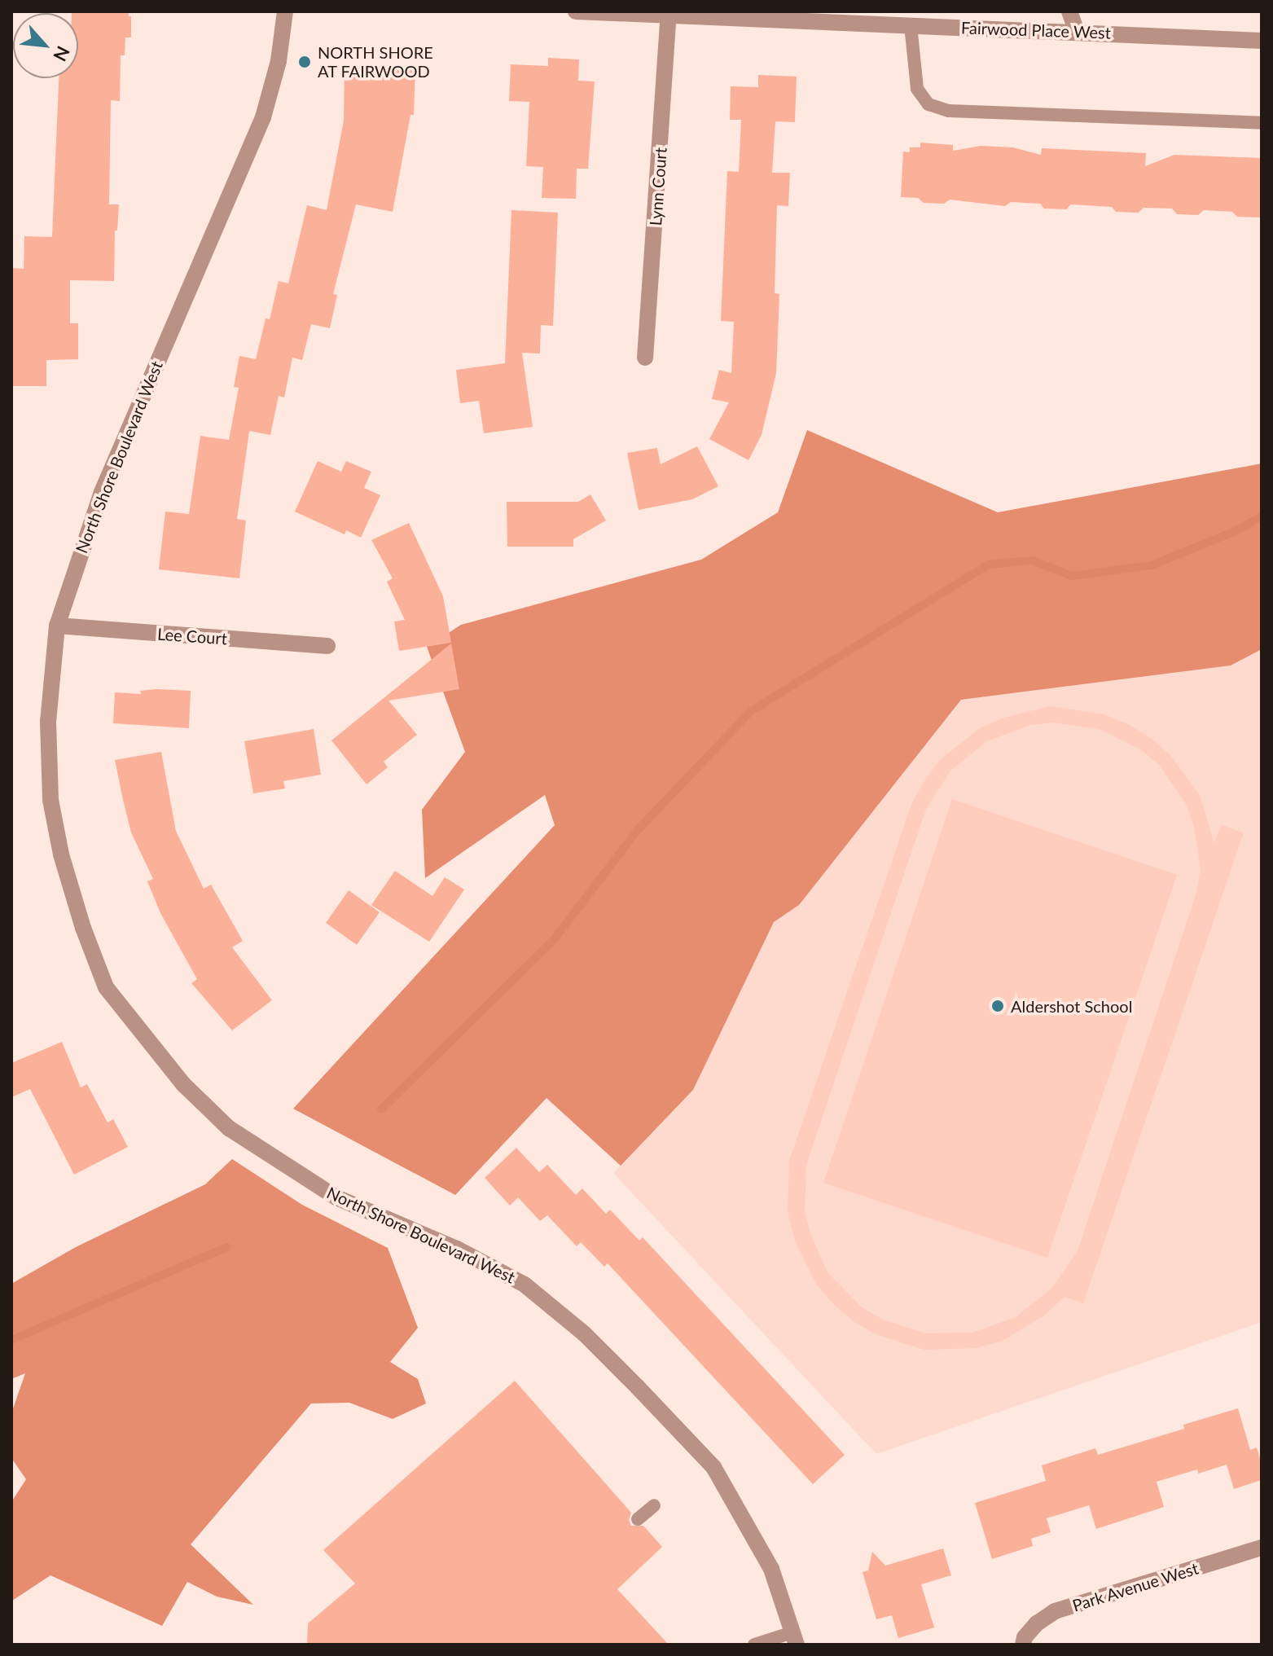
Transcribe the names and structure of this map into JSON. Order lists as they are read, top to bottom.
{
  "streets": {
    "street": [
      "Fairwood Place West",
      "Lynn Court",
      "North Shore Boulevard West",
      "Lee Court",
      "Park Avenue West"
    ]
  },
  "crossings": [
    ["Fairwood Place West", "Lynn Court"],
    ["North Shore Boulevard West", "Lee Court"]
  ],
  "places": ["NORTH SHORE AT FAIRWOOD", "Aldershot School"],
  "north": "bottom right"
}
